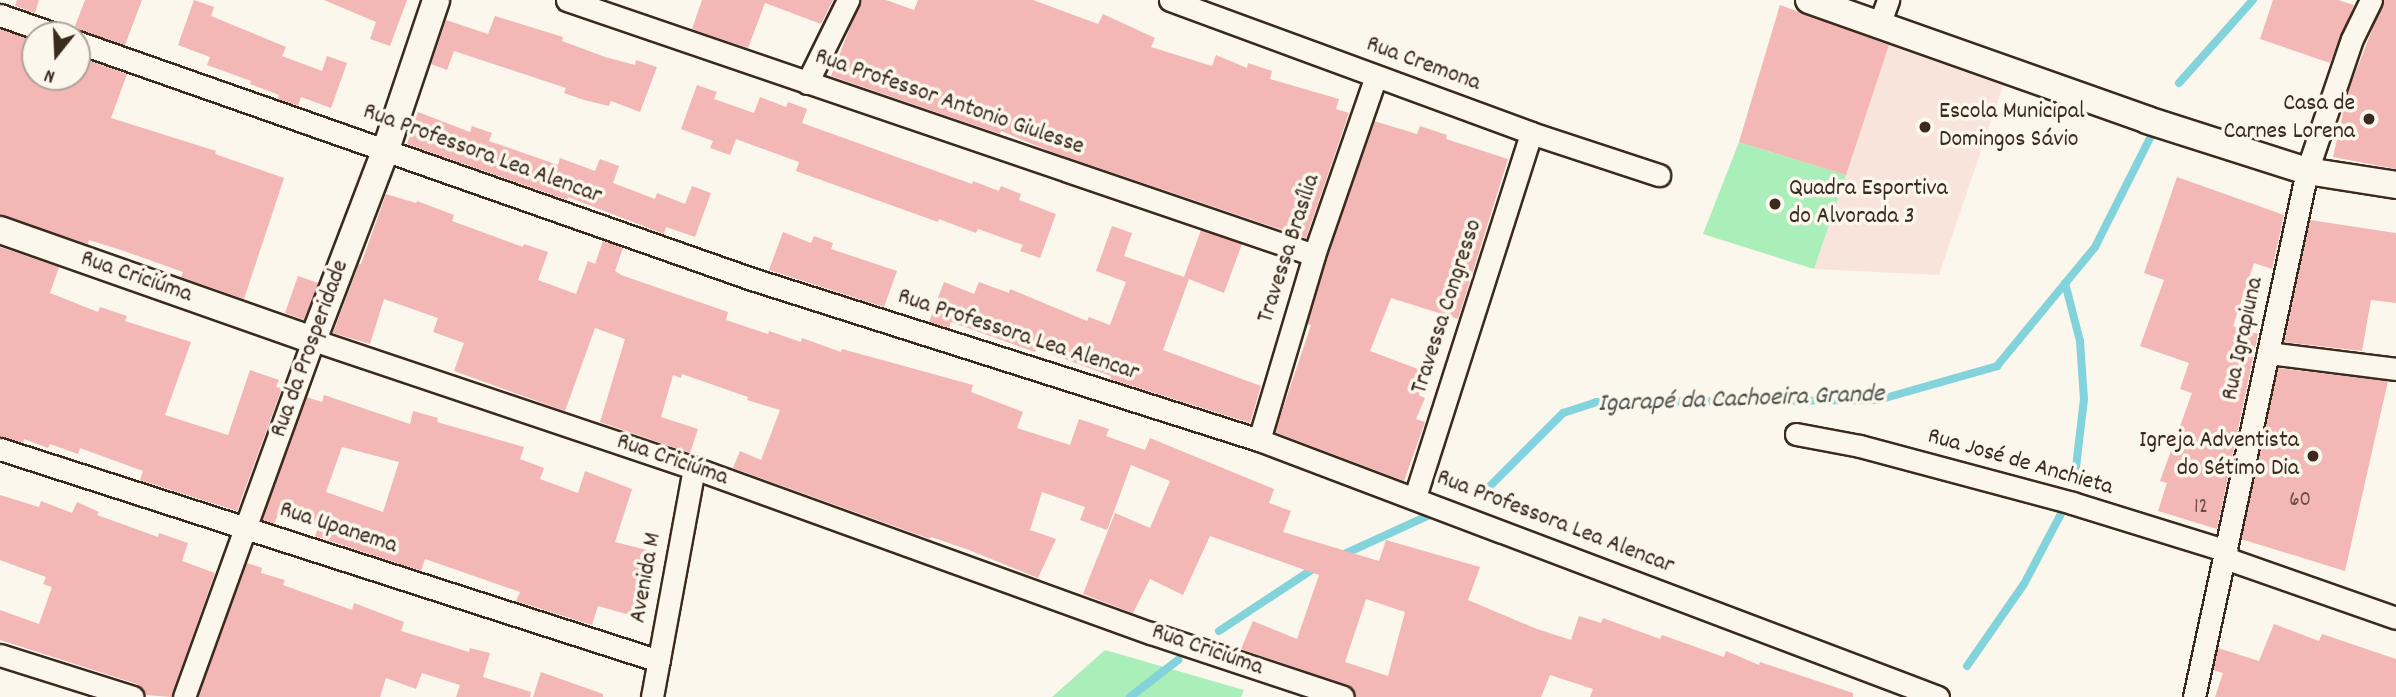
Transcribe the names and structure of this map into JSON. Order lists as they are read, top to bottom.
{
  "streets": {
    "street": [
      "Rua Cremona",
      "Rua Professor Antonio Giulesse",
      "Rua Professora Lea Alencar",
      "Travessa Brasília",
      "Rua Criciúma",
      "Travessa Congresso",
      "Rua Igrapiuna",
      "Rua da Prosperidade",
      "Rua José de Anchieta",
      "Rua Upanema",
      "Avenida M"
    ]
  },
  "crossings": [
    ["Rua Cremona", "Travessa Brasília"],
    ["Rua Cremona", "Travessa Congresso"],
    ["Rua Professor Antonio Giulesse", "Travessa Brasília"],
    ["Rua Professora Lea Alencar", "Travessa Brasília"],
    ["Rua Professora Lea Alencar", "Travessa Congresso"],
    ["Rua Professora Lea Alencar", "Rua da Prosperidade"],
    ["Rua Criciúma", "Rua da Prosperidade"],
    ["Rua Criciúma", "Avenida M"],
    ["Rua Igrapiuna", "Rua José de Anchieta"],
    ["Rua da Prosperidade", "Rua Upanema"],
    ["Rua Upanema", "Avenida M"]
  ],
  "water": ["Igarapé da Cachoeira Grande"],
  "places": [
    "Casa de Carnes Lorena",
    "Escola Municipal Domingos Sávio",
    "Quadra Esportiva do Alvorada 3",
    "Igreja Adventista do Sétimo Dia"
  ],
  "house_numbers": ["60", "12"],
  "north": "bottom"
}
